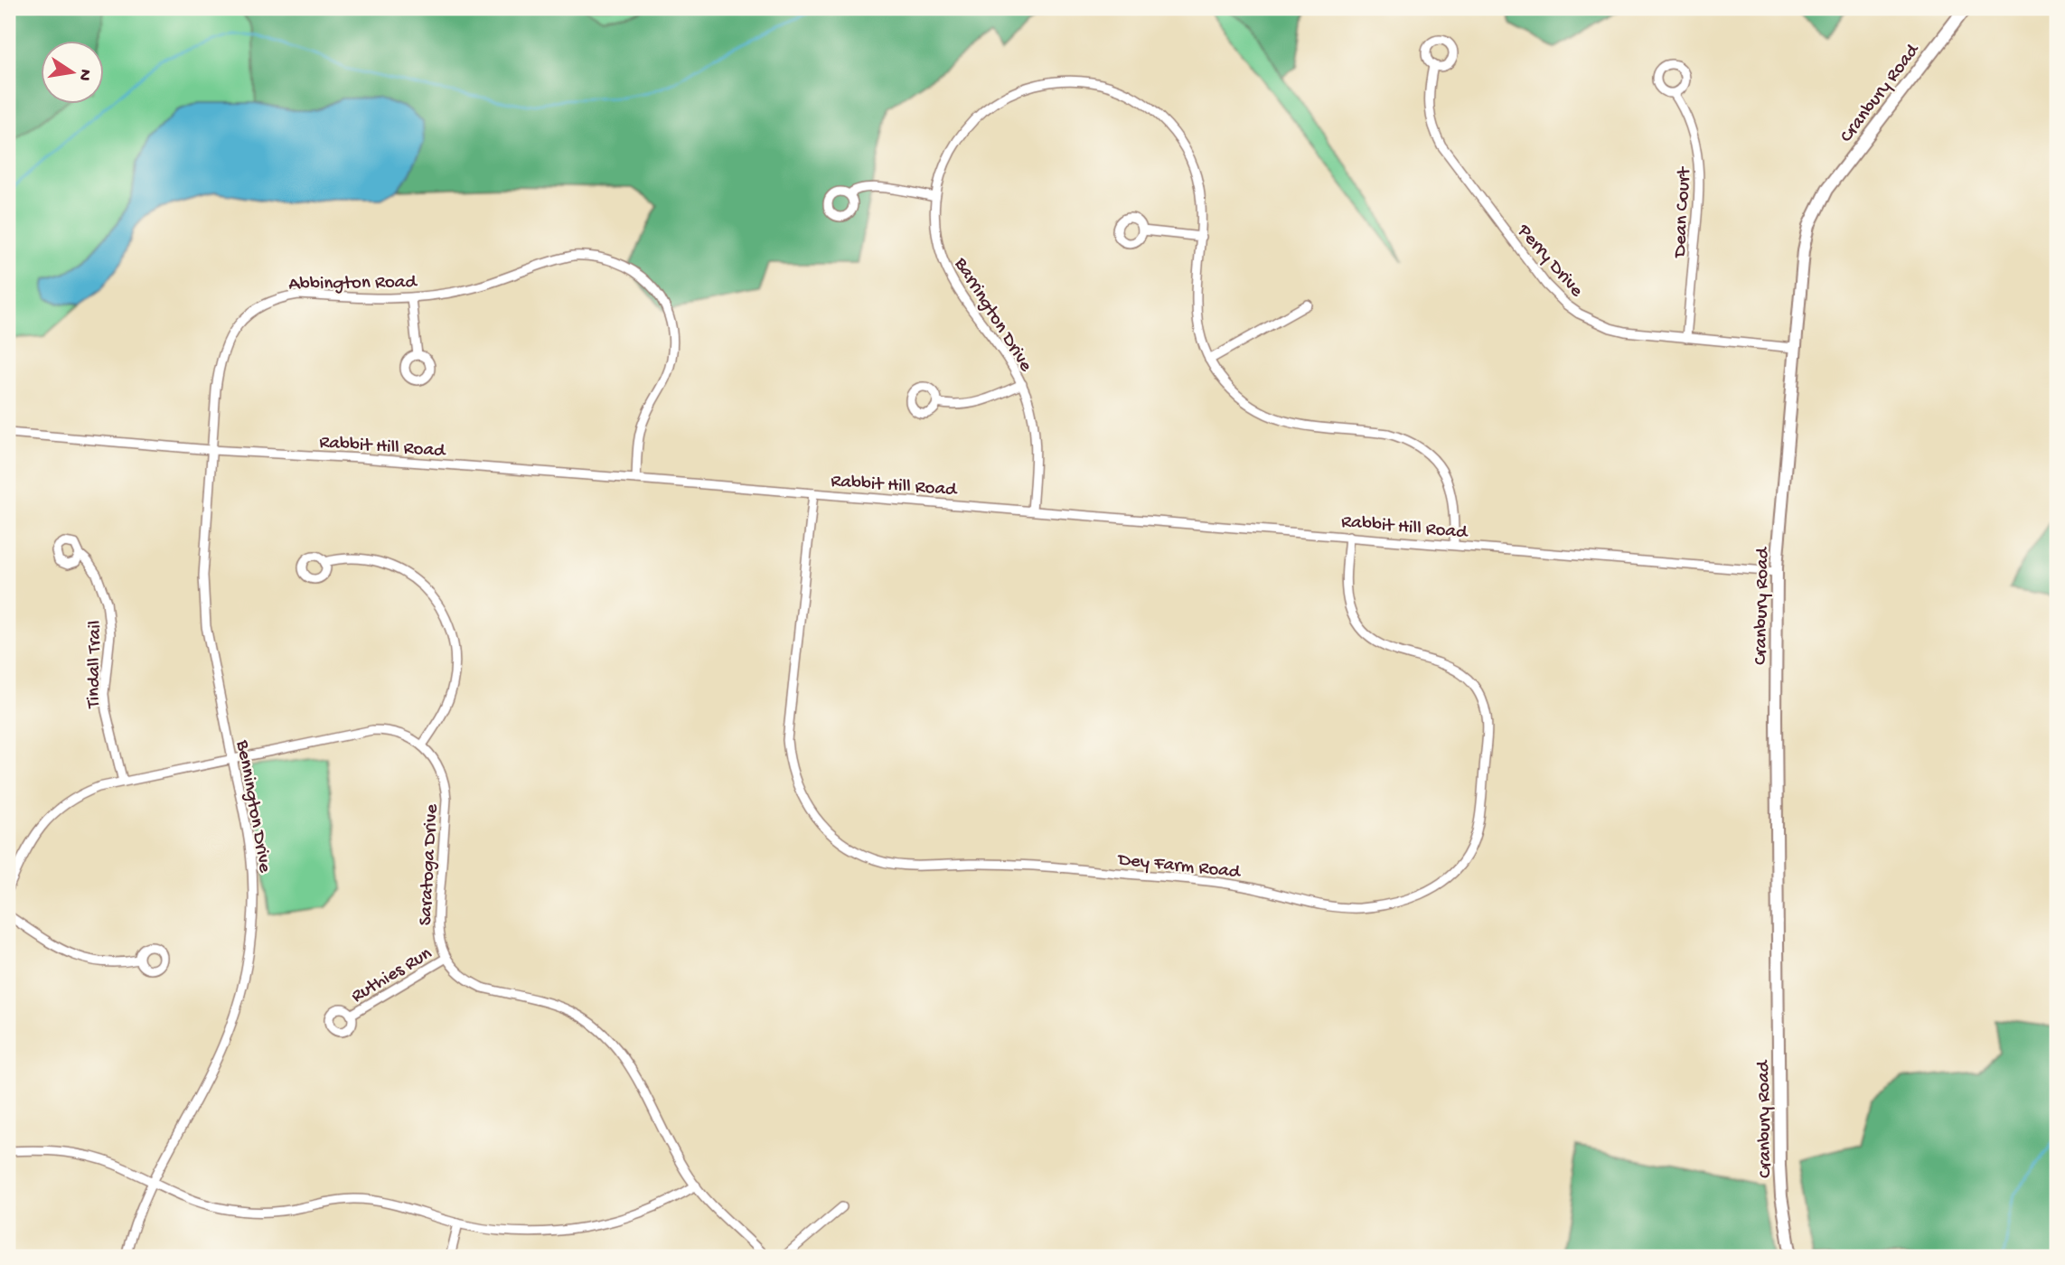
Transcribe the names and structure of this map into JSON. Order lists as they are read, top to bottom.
{
  "streets": {
    "street": [
      "Cranbury Road",
      "Dean Court",
      "Perry Drive",
      "Abbington Road",
      "Barrington Drive",
      "Rabbit Hill Road",
      "Tindall Trail",
      "Bennington Drive",
      "Dey Farm Road",
      "Saratoga Drive",
      "Ruthies Run"
    ]
  },
  "crossings": [
    ["Cranbury Road", "Perry Drive"],
    ["Cranbury Road", "Rabbit Hill Road"],
    ["Dean Court", "Perry Drive"],
    ["Abbington Road", "Rabbit Hill Road"],
    ["Abbington Road", "Bennington Drive"],
    ["Barrington Drive", "Rabbit Hill Road"],
    ["Rabbit Hill Road", "Bennington Drive"],
    ["Rabbit Hill Road", "Dey Farm Road"],
    ["Tindall Trail", "Saratoga Drive"],
    ["Bennington Drive", "Saratoga Drive"],
    ["Saratoga Drive", "Ruthies Run"]
  ],
  "north": "right"
}
